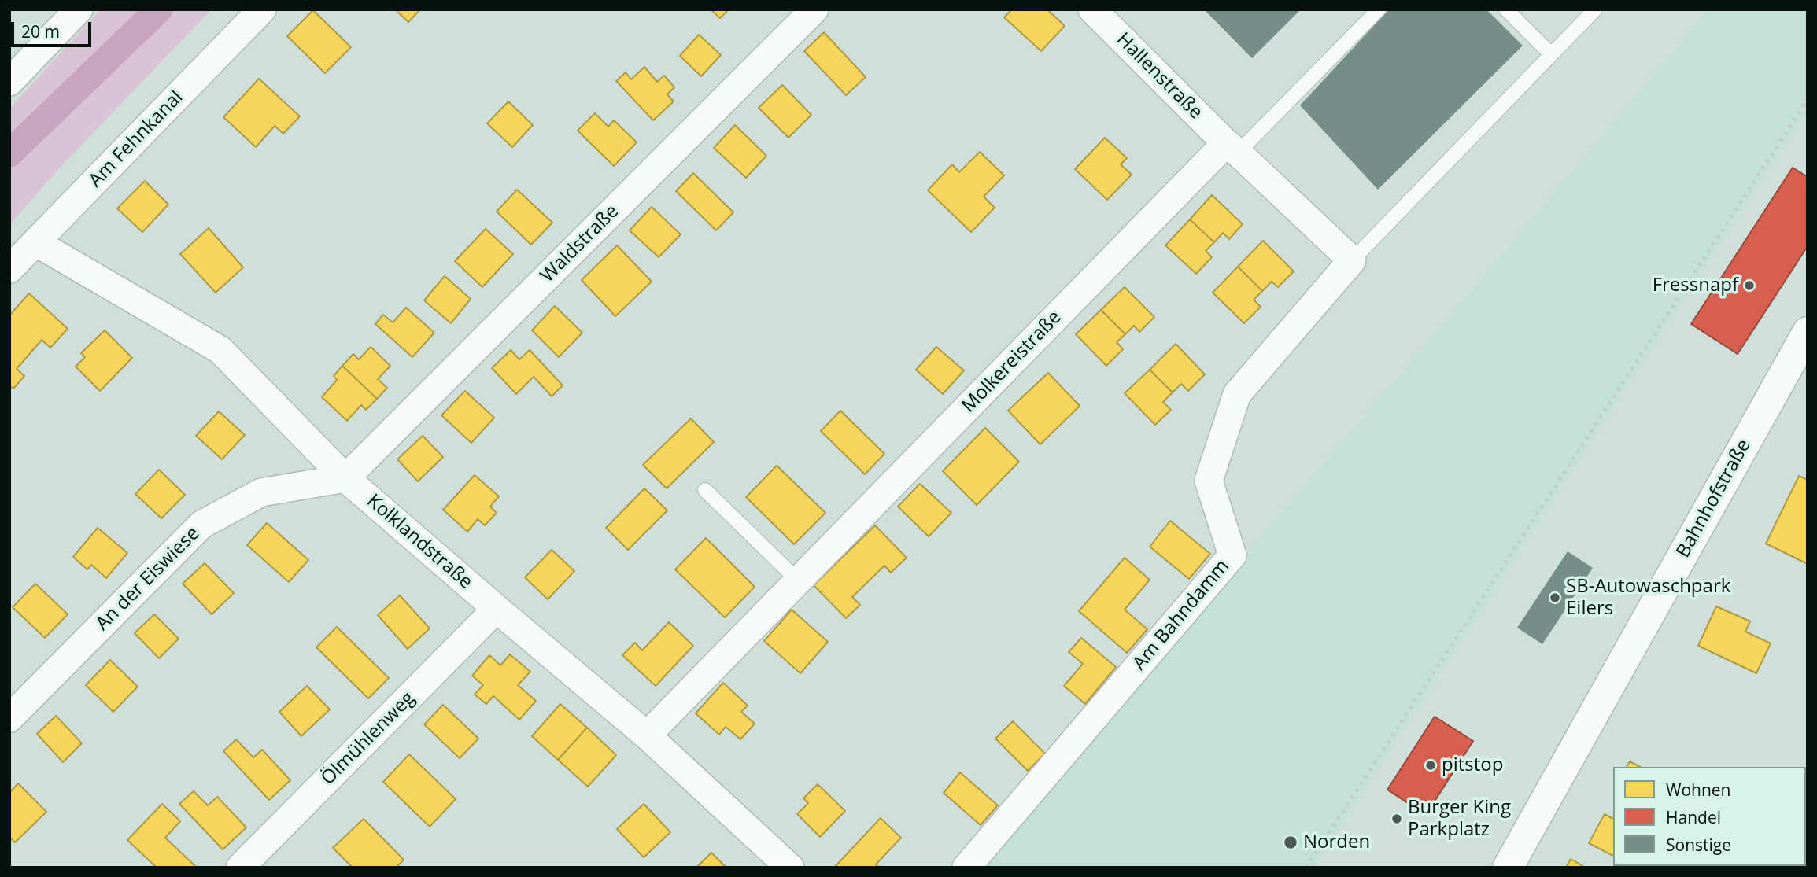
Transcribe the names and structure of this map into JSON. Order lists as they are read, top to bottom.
{
  "streets": {
    "main road": ["Bahnhofstraße"],
    "street": [
      "Hallenstraße",
      "Am Fehnkanal",
      "Waldstraße",
      "Molkereistraße",
      "Kolklandstraße",
      "An der Eiswiese",
      "Am Bahndamm",
      "Ölmühlenweg"
    ]
  },
  "crossings": [
    ["Hallenstraße", "Molkereistraße"],
    ["Am Fehnkanal", "Kolklandstraße"],
    ["Waldstraße", "Kolklandstraße"],
    ["Waldstraße", "An der Eiswiese"],
    ["Molkereistraße", "Kolklandstraße"],
    ["Kolklandstraße", "An der Eiswiese"],
    ["Kolklandstraße", "Ölmühlenweg"]
  ],
  "places": [
    "Fressnapf",
    "SB-Autowaschpark Eilers",
    "pitstop",
    "Burger King Parkplatz",
    "Norden"
  ],
  "legend": ["Wohnen", "Handel", "Sonstige"],
  "scale_bar": "20 m"
}
